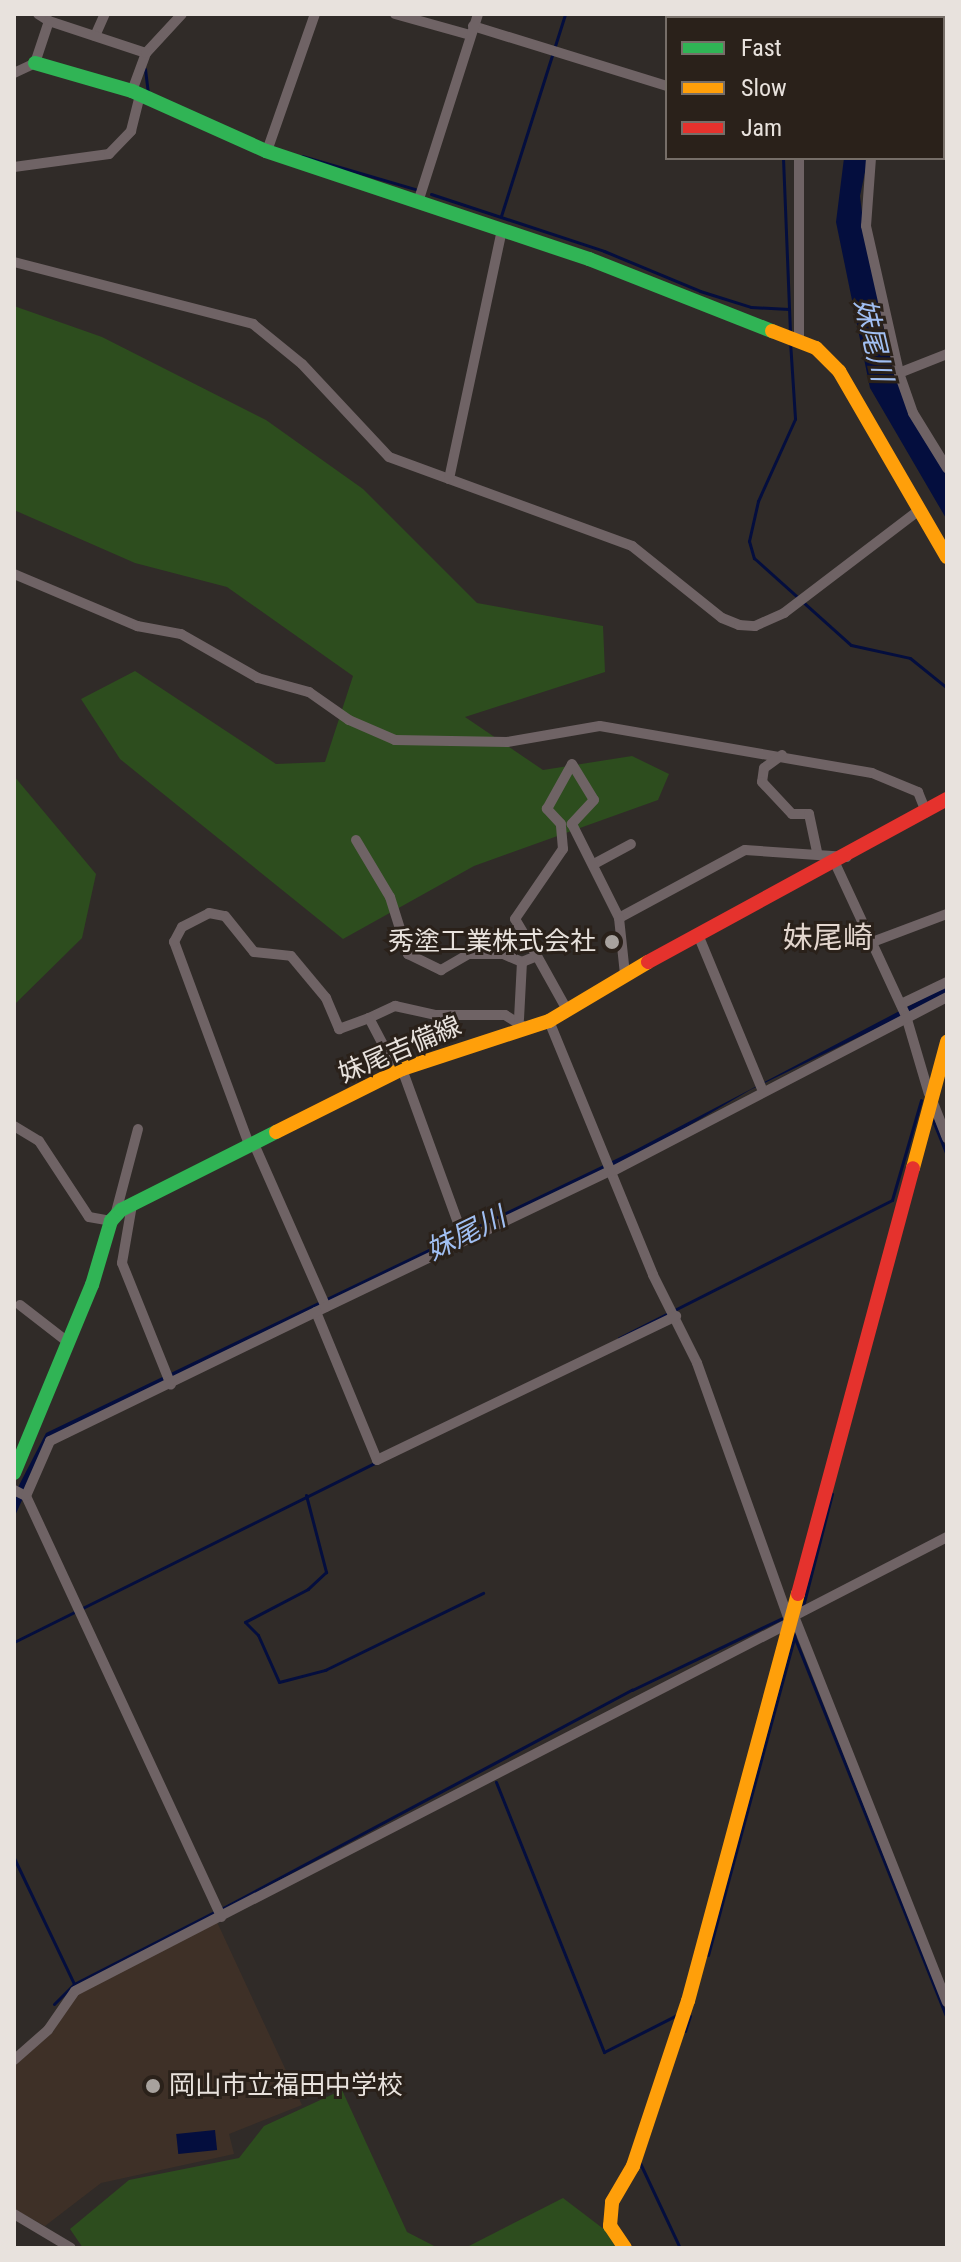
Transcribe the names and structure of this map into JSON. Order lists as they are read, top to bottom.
{
  "streets": {
    "street": ["妹尾吉備線"]
  },
  "districts": ["妹尾崎"],
  "water": ["妹尾川"],
  "places": ["秀塗工業株式会社", "岡山市立福田中学校"],
  "legend": ["Fast", "Slow", "Jam"]
}
